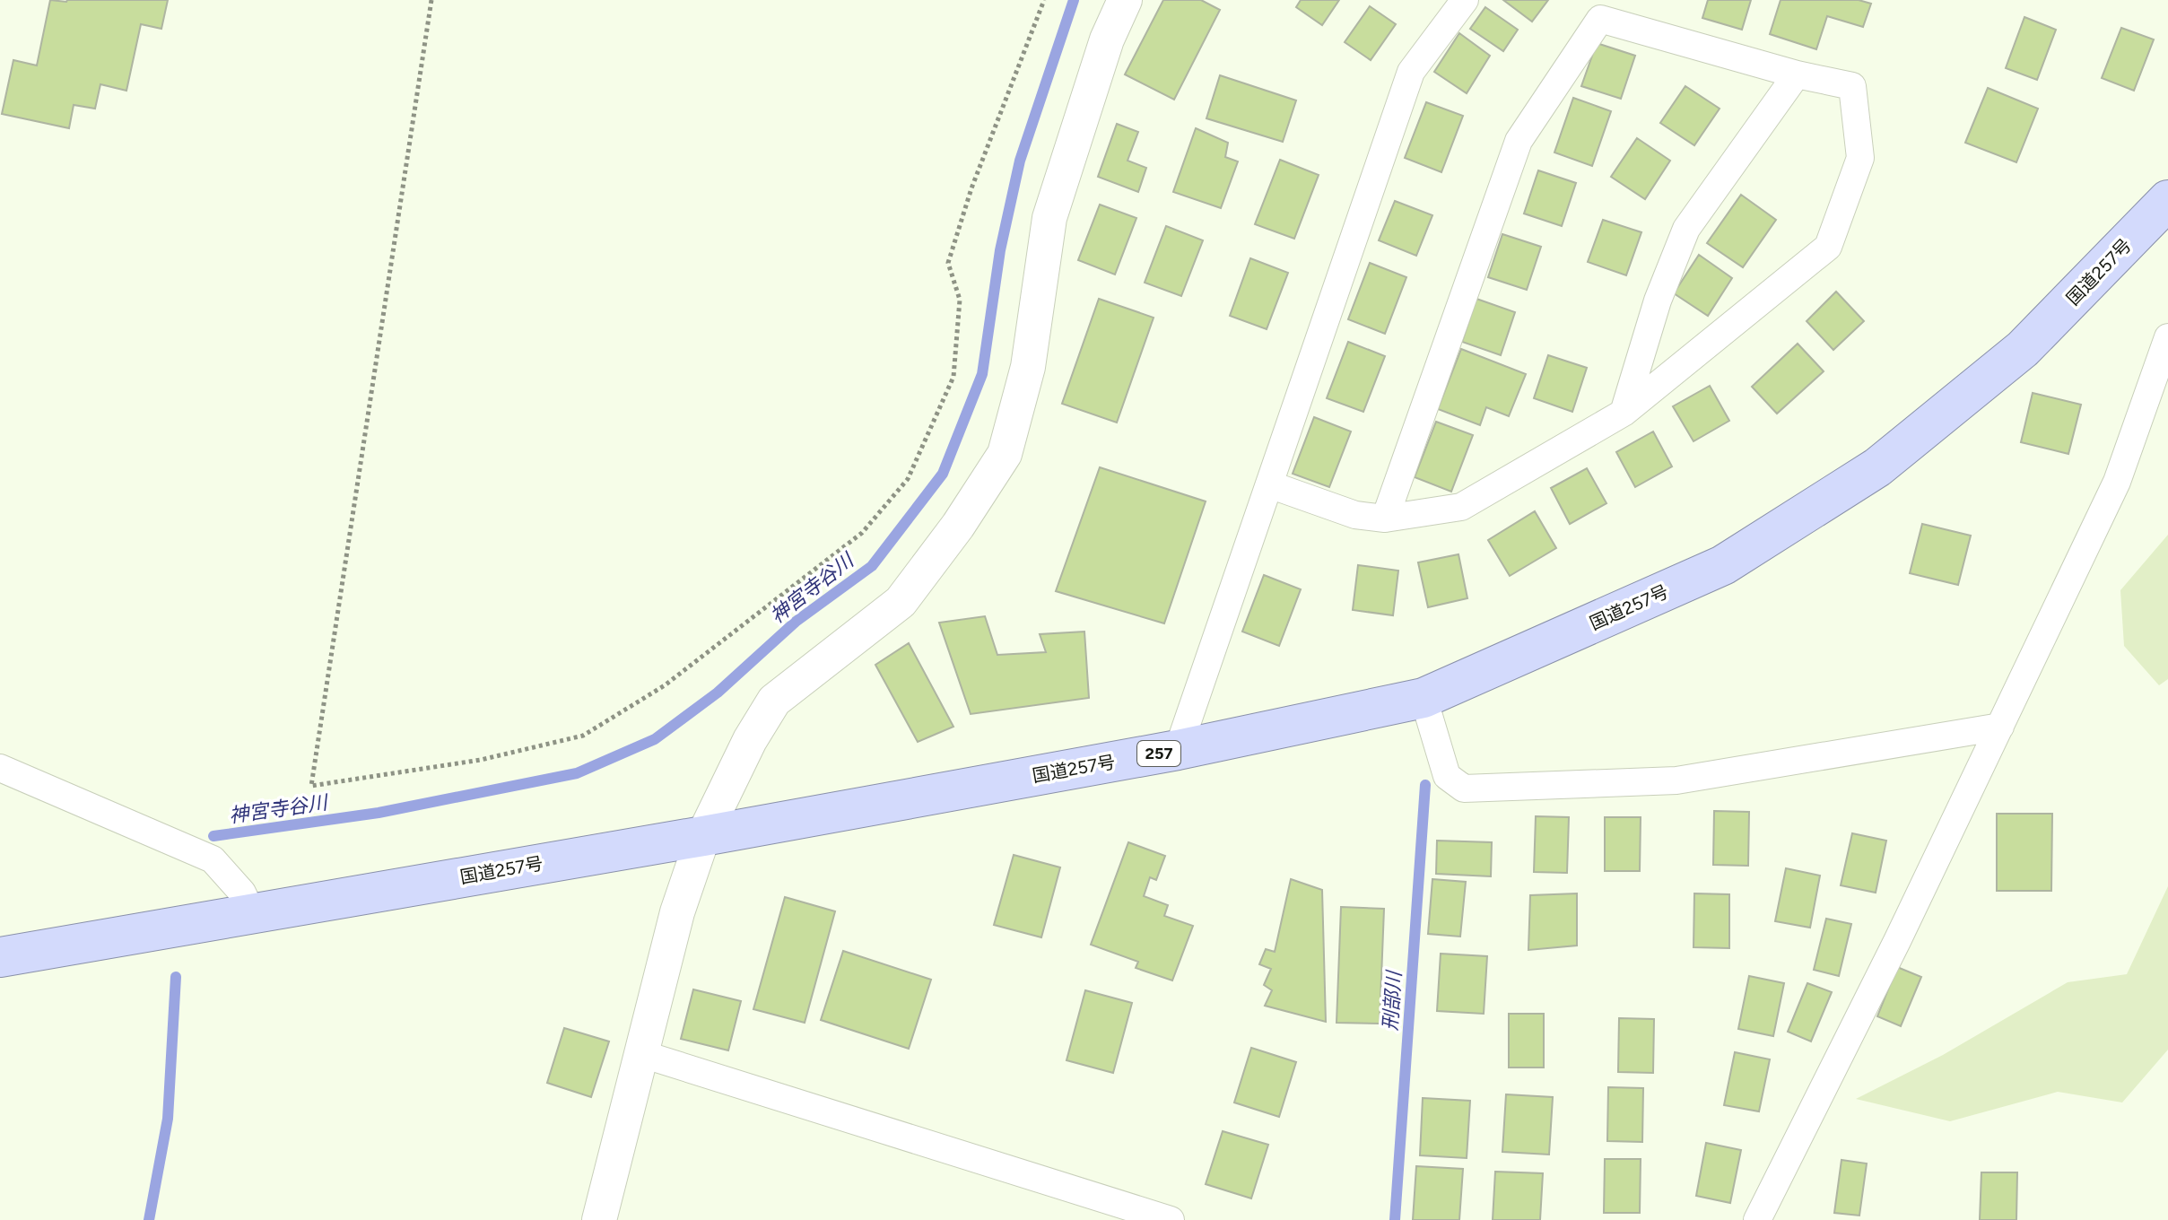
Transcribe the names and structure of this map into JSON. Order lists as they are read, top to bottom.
{
  "streets": {
    "highway": ["国道257号", "257"]
  },
  "water": ["神宮寺谷川", "刑部川"]
}
